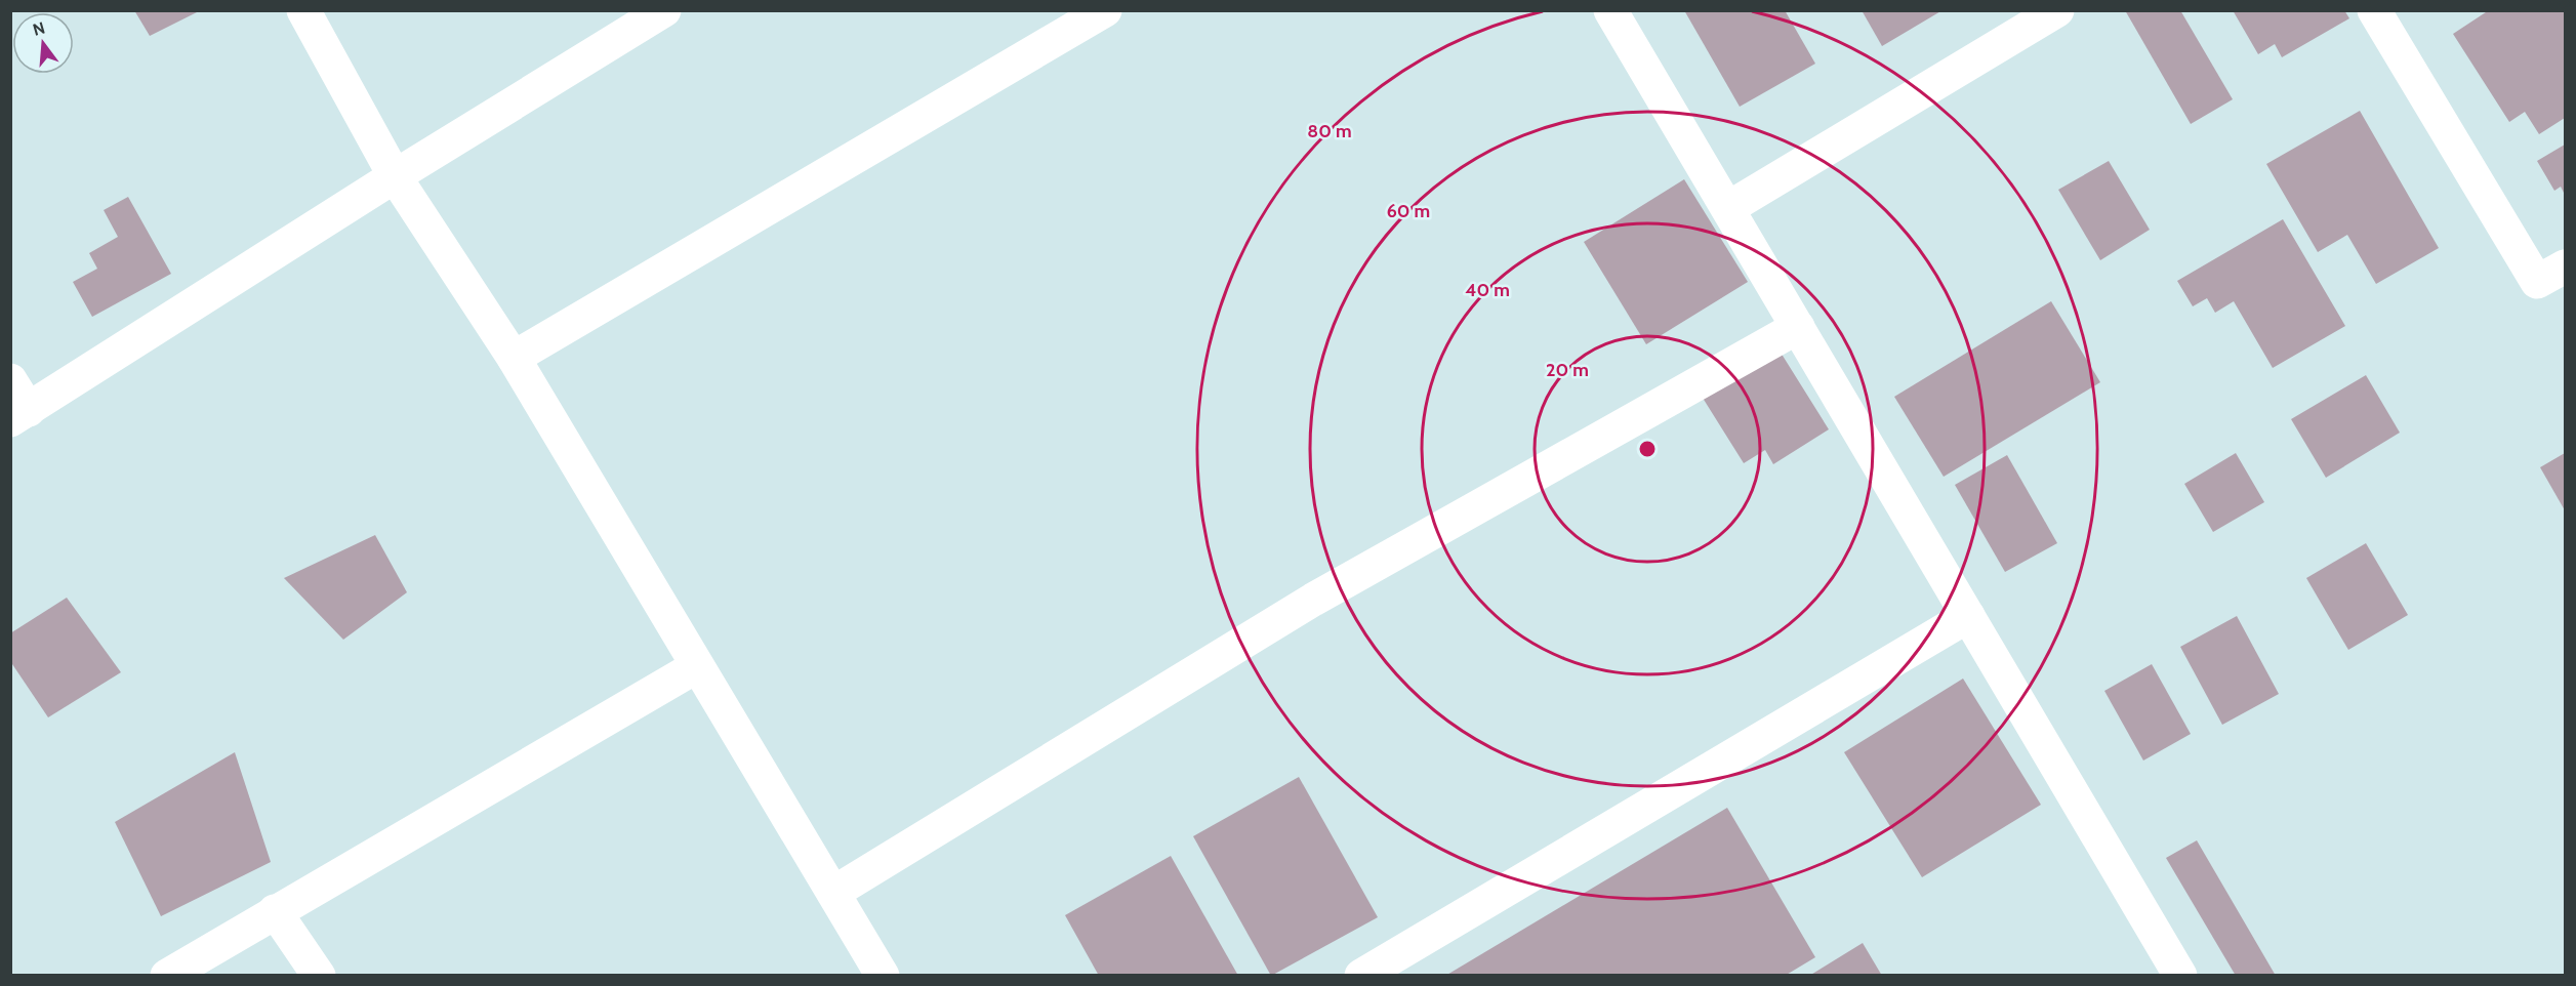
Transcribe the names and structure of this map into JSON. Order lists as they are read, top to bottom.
{
  "north": "top",
  "rings": [
    "80 m",
    "60 m",
    "40 m",
    "20 m"
  ]
}
